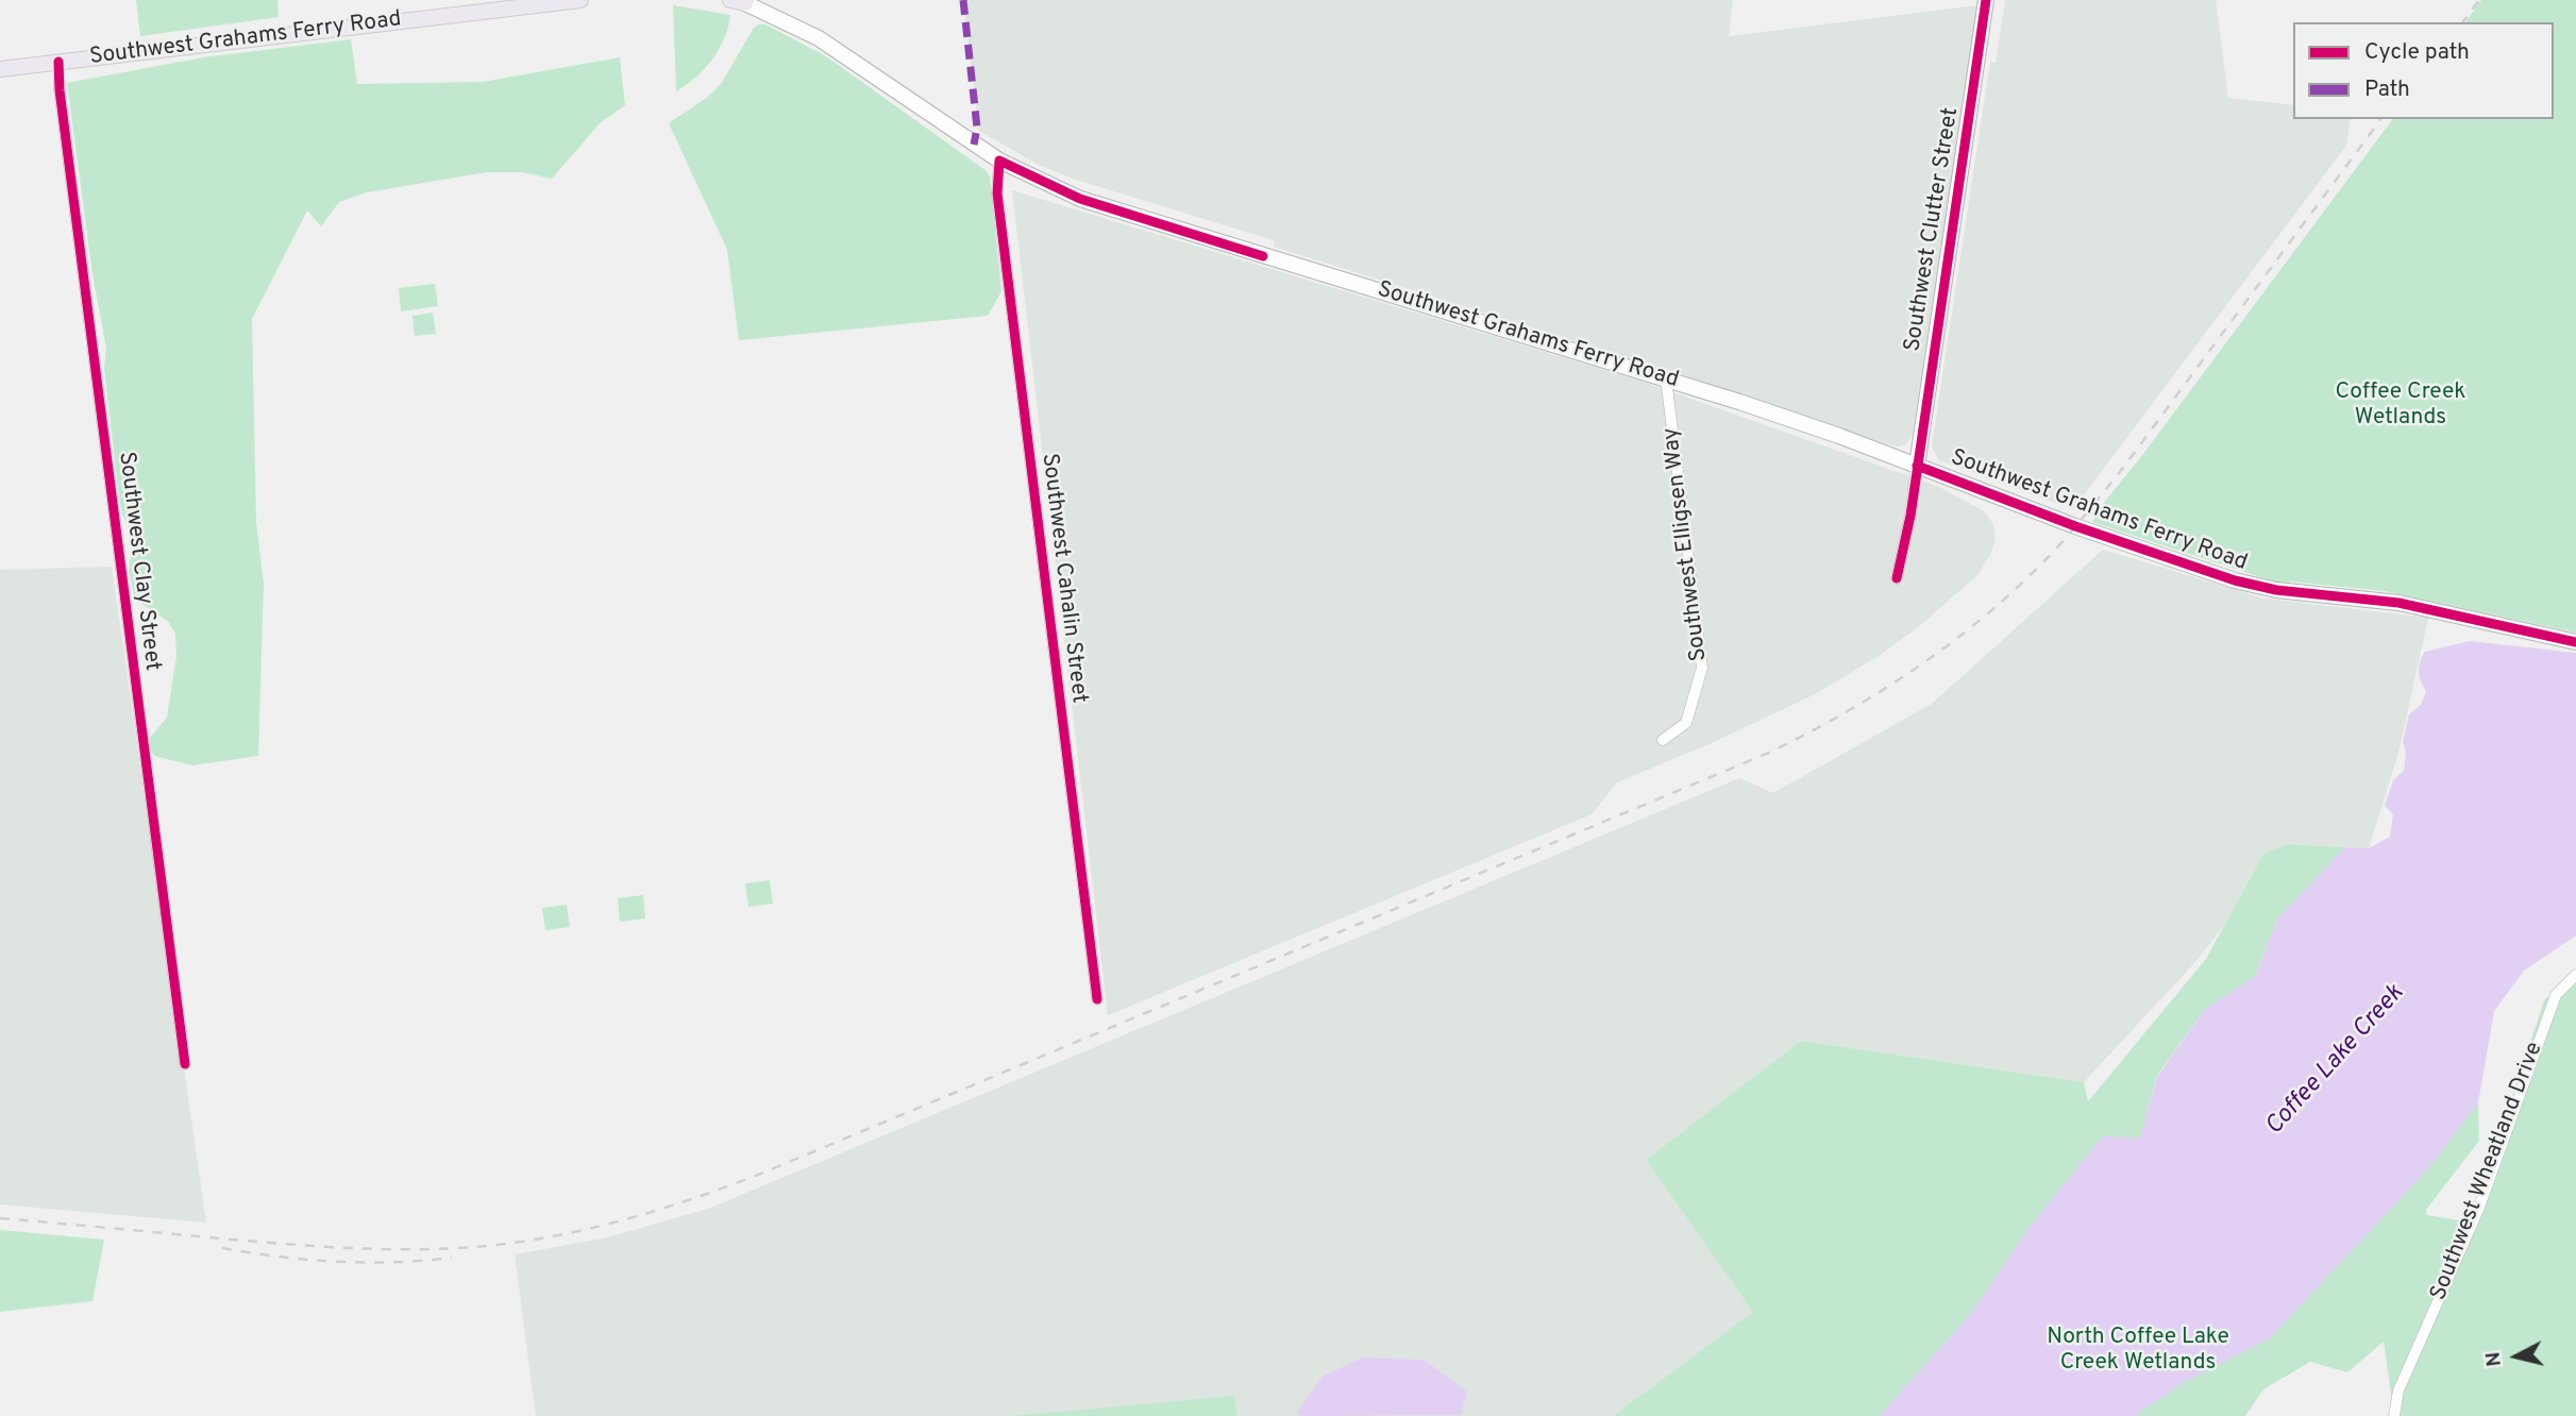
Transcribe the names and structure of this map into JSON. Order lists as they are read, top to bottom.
{
  "streets": {
    "main road": ["Southwest Grahams Ferry Road", "Southwest Clutter Street"],
    "street": [
      "Southwest Elligsen Way",
      "Southwest Clay Street",
      "Southwest Cahalin Street",
      "Southwest Wheatland Drive"
    ]
  },
  "crossings": [
    ["Southwest Grahams Ferry Road", "Southwest Clutter Street"],
    ["Southwest Grahams Ferry Road", "Southwest Elligsen Way"],
    ["Southwest Grahams Ferry Road", "Southwest Clay Street"],
    ["Southwest Grahams Ferry Road", "Southwest Cahalin Street"]
  ],
  "water": ["Coffee Lake Creek"],
  "parks": ["Coffee Creek Wetlands", "North Coffee Lake Creek Wetlands"],
  "legend": ["Cycle path", "Path"],
  "north": "left"
}
